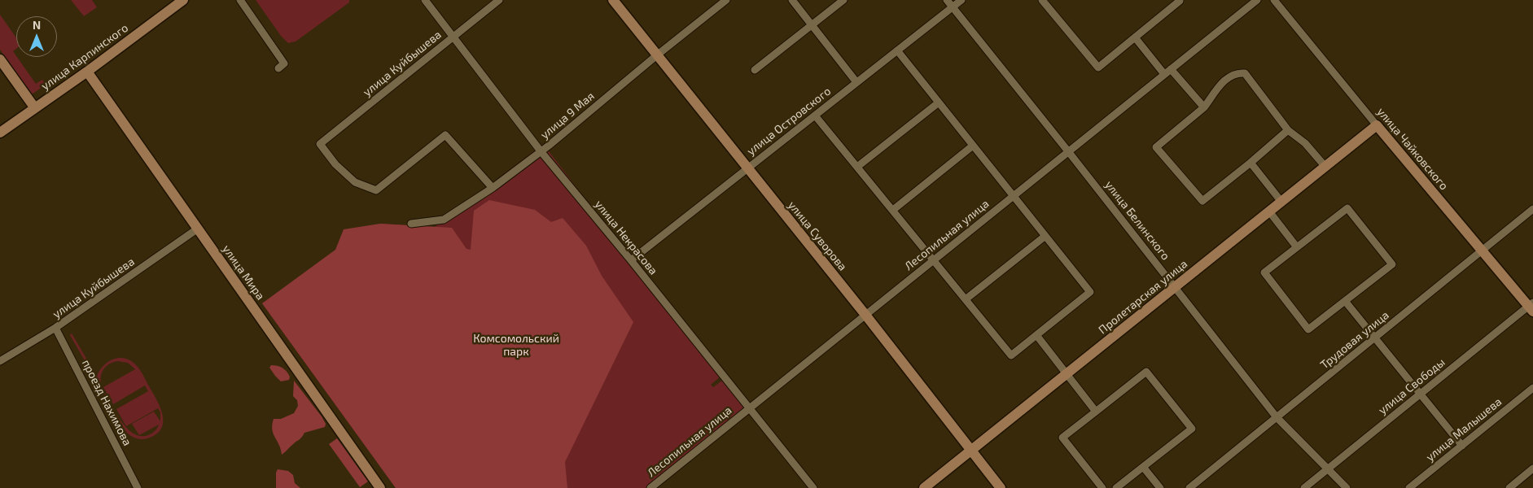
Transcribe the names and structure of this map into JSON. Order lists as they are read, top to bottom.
{
  "streets": {
    "main road": [
      "улица Карпинского",
      "улица Чайковского",
      "улица Суворова",
      "улица Мира",
      "Пролетарская улица"
    ],
    "street": [
      "улица Куйбышева",
      "улица 9 Мая",
      "улица Островского",
      "улица Белинского",
      "Лесопильная улица",
      "улица Некрасова",
      "Трудовая улица",
      "улица Свободы",
      "проезд Нахимова",
      "улица Малышева"
    ]
  },
  "crossings": [
    ["улица Карпинского", "улица Мира"],
    ["улица Куйбышева", "улица 9 Мая"],
    ["улица Куйбышева", "улица Некрасова"],
    ["улица Куйбышева", "улица Мира"],
    ["улица Куйбышева", "проезд Нахимова"],
    ["улица 9 Мая", "улица Суворова"],
    ["улица 9 Мая", "улица Некрасова"],
    ["улица Островского", "улица Белинского"],
    ["улица Островского", "улица Суворова"],
    ["улица Островского", "улица Некрасова"],
    ["улица Чайковского", "Пролетарская улица"],
    ["улица Чайковского", "Трудовая улица"],
    ["улица Чайковского", "улица Свободы"],
    ["улица Белинского", "Лесопильная улица"],
    ["улица Белинского", "Пролетарская улица"],
    ["улица Белинского", "Трудовая улица"],
    ["улица Белинского", "улица Свободы"],
    ["Лесопильная улица", "улица Суворова"],
    ["Лесопильная улица", "улица Некрасова"],
    ["улица Суворова", "Пролетарская улица"]
  ],
  "parks": ["Комсомольский парк"],
  "north": "top"
}
